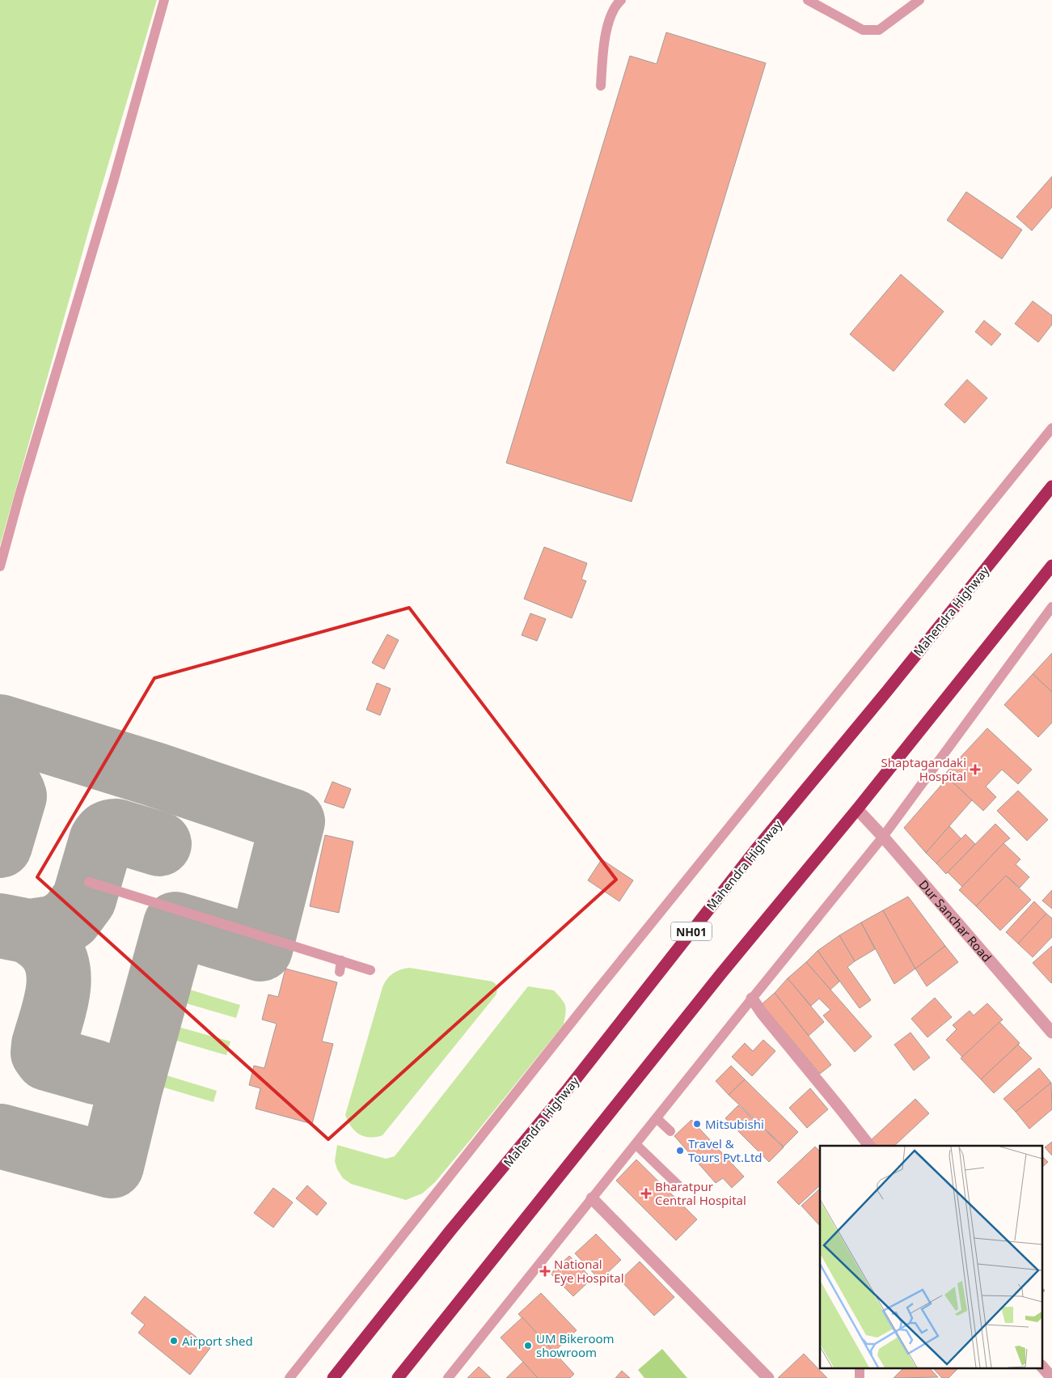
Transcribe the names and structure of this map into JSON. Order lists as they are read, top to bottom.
{
  "streets": {
    "highway": ["Mahendra Highway", "NH01"],
    "street": ["Dur Sanchar Road"]
  },
  "places": {
    "health": ["Shaptagandaki Hospital", "Bharatpur Central Hospital", "National Eye Hospital"],
    "other": [
      "Mitsubishi",
      "Travel & Tours Pvt.Ltd",
      "Airport shed",
      "UM Bikeroom showroom"
    ]
  }
}
